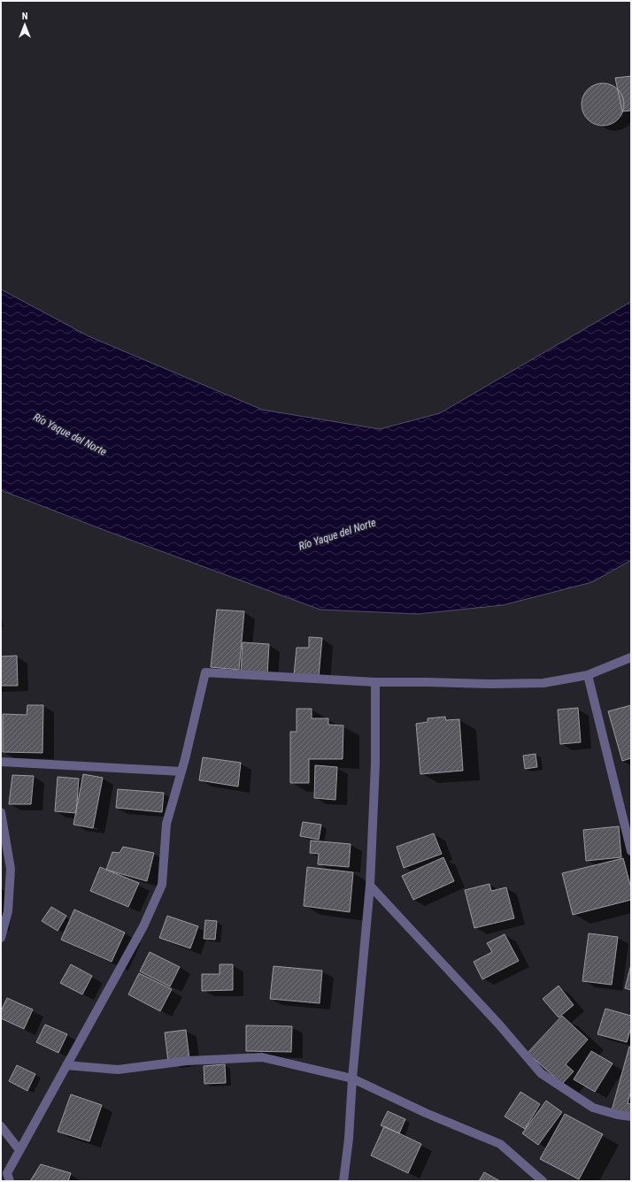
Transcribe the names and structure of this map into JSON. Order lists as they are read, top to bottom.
{
  "water": ["Río Yaque del Norte"],
  "north": "top"
}
